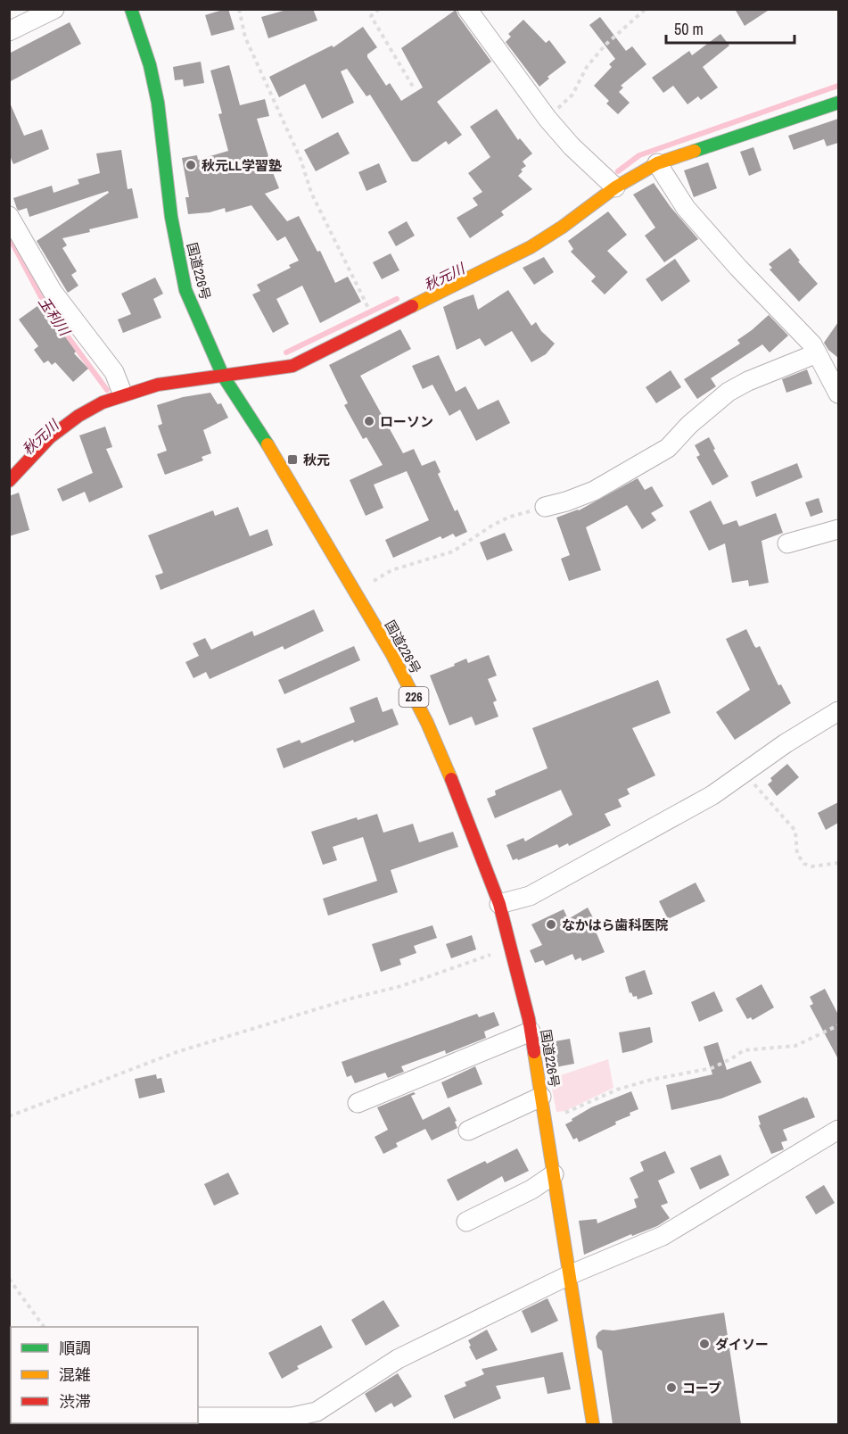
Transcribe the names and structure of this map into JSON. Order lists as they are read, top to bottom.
{
  "streets": {
    "main road": ["国道226号", "226"]
  },
  "water": ["秋元川", "玉利川"],
  "places": {
    "other": [
      "秋元LL学習塾",
      "ローソン",
      "なかはら歯科医院",
      "ダイソー",
      "コープ"
    ],
    "transit": ["秋元"]
  },
  "legend": ["順調", "混雑", "渋滞"],
  "scale_bar": "50 m"
}
